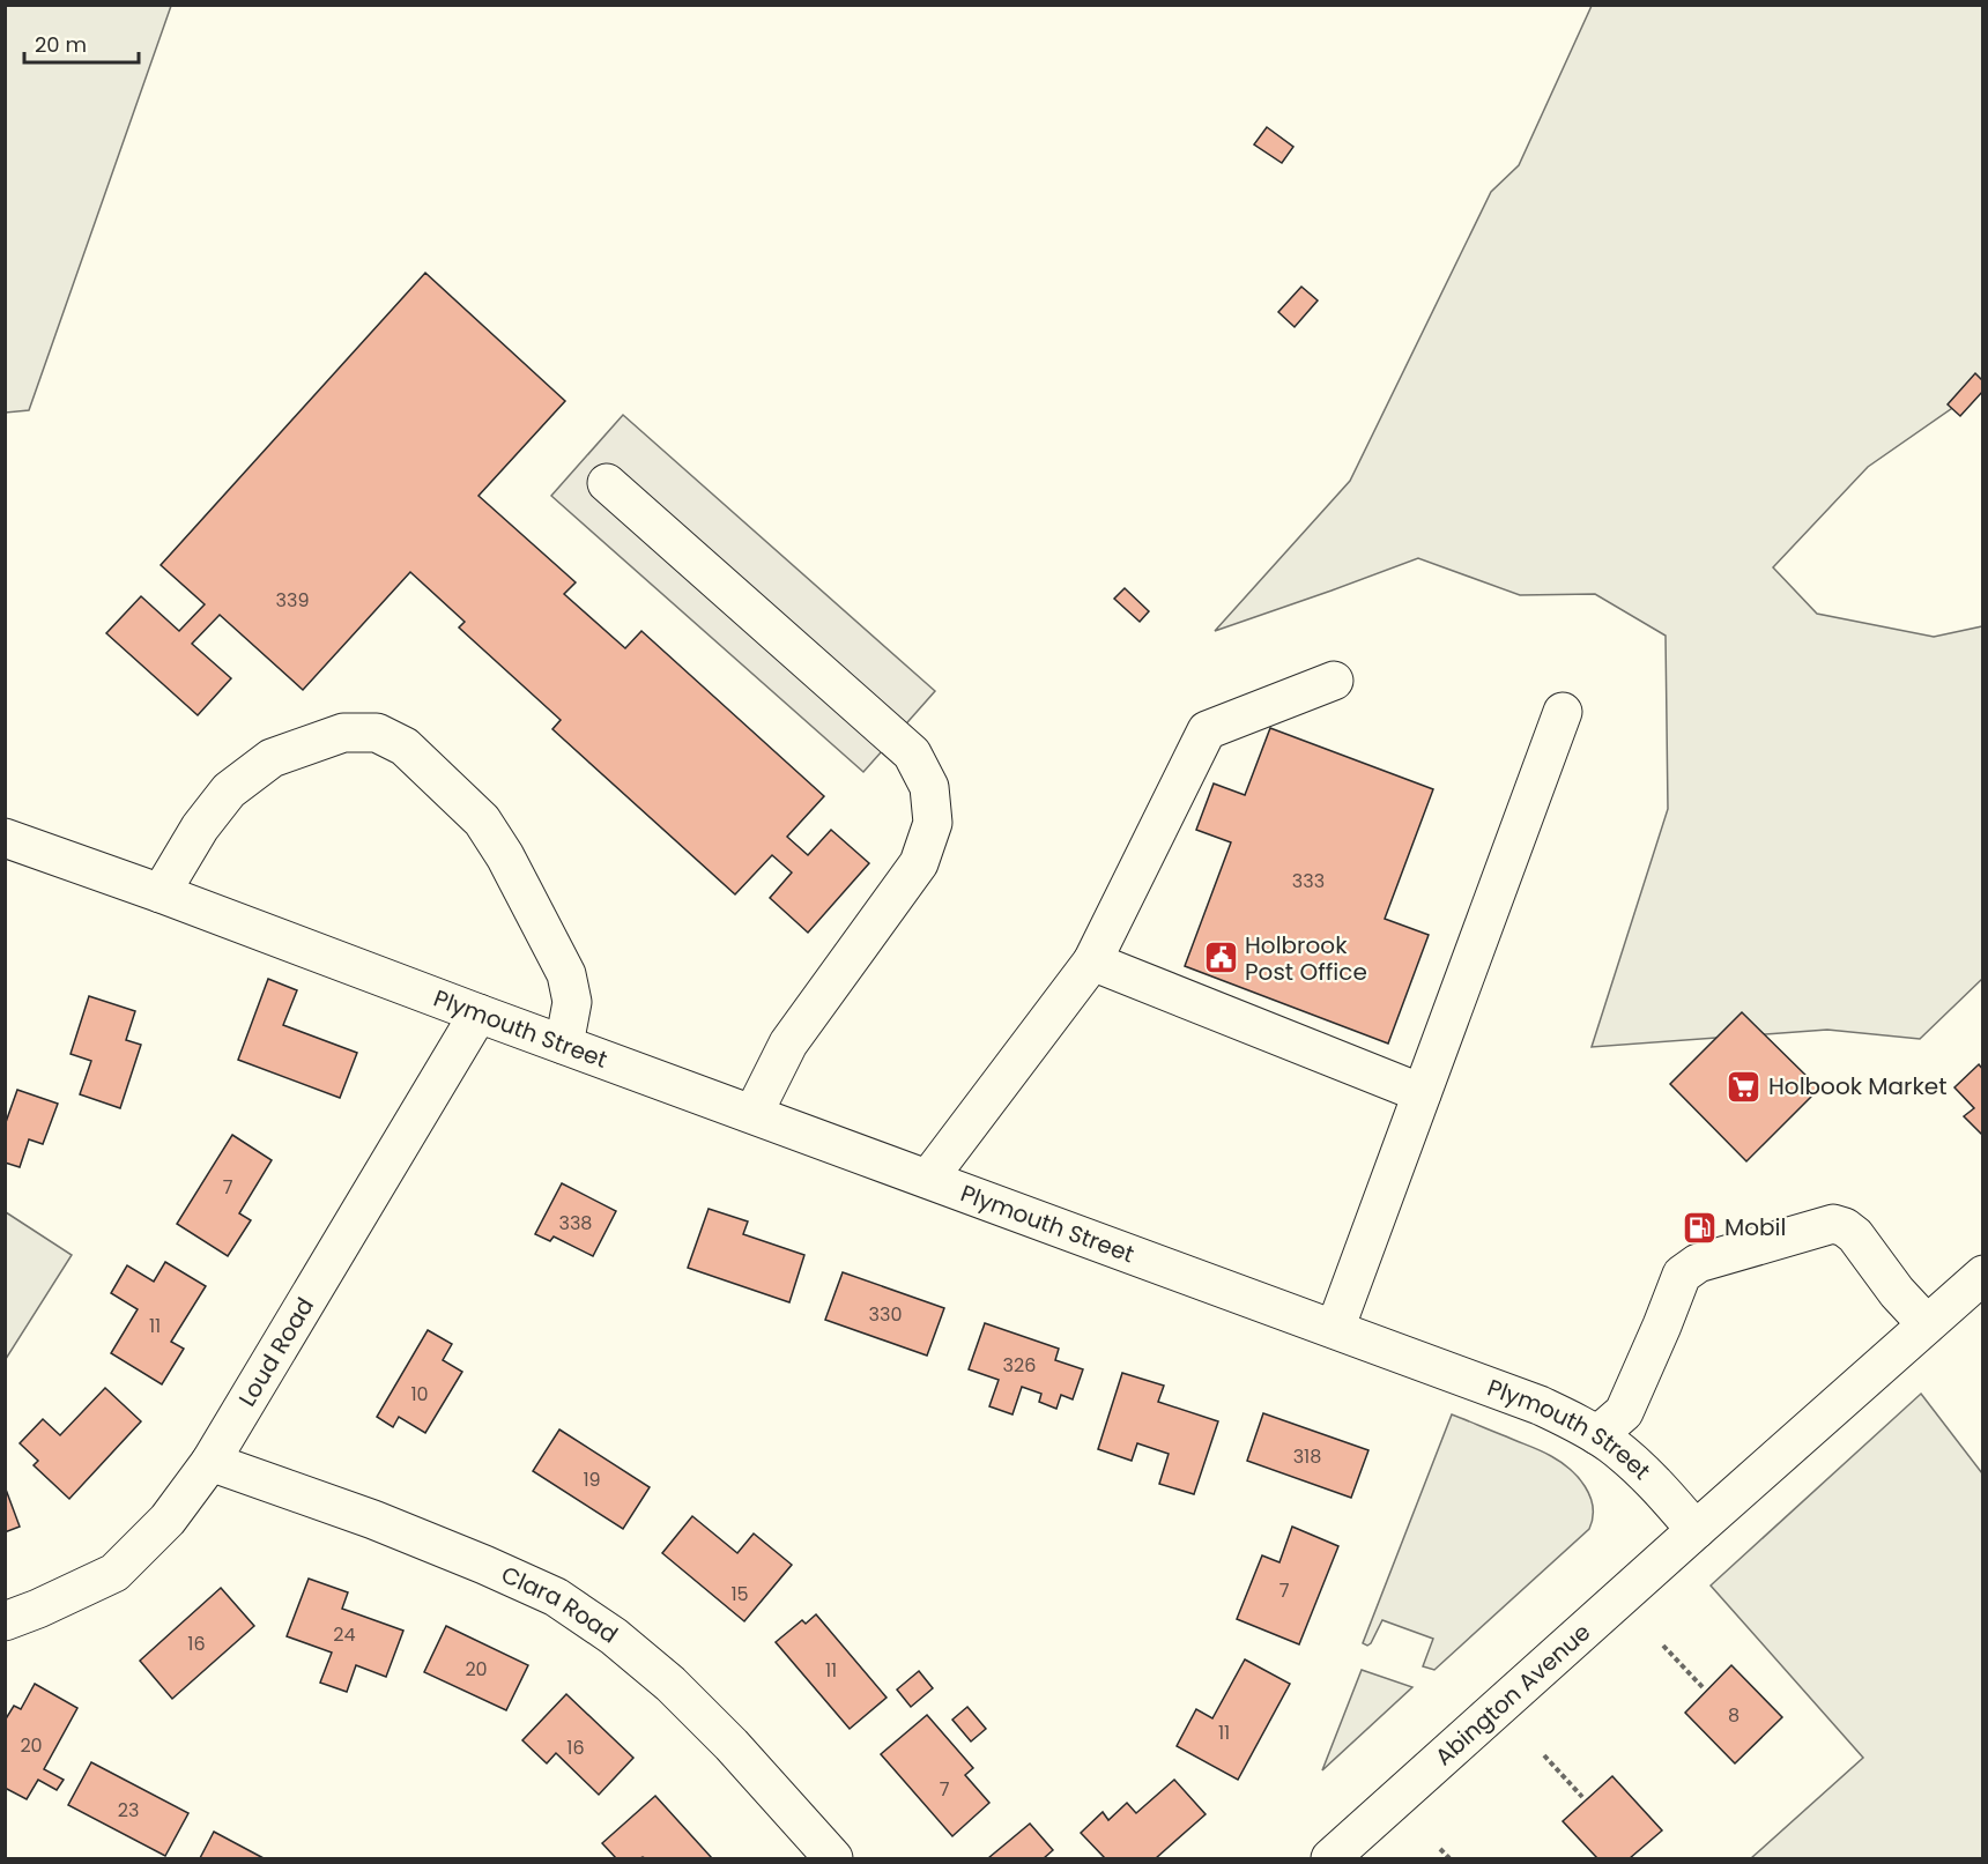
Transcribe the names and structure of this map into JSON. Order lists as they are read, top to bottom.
{
  "streets": {
    "street": [
      "Plymouth Street",
      "Loud Road",
      "Clara Road",
      "Abington Avenue"
    ]
  },
  "crossings": [
    ["Plymouth Street", "Loud Road"],
    ["Plymouth Street", "Abington Avenue"],
    ["Loud Road", "Clara Road"]
  ],
  "places": {
    "public building": ["Holbrook Post Office"],
    "supermarket": ["Holbook Market"],
    "fuel station": ["Mobil"]
  },
  "house_numbers": [
    "339",
    "333",
    "7",
    "338",
    "330",
    "11",
    "326",
    "10",
    "318",
    "19",
    "7",
    "15",
    "24",
    "16",
    "20",
    "11",
    "8",
    "11",
    "20",
    "16",
    "7",
    "23"
  ],
  "scale_bar": "20 m"
}
